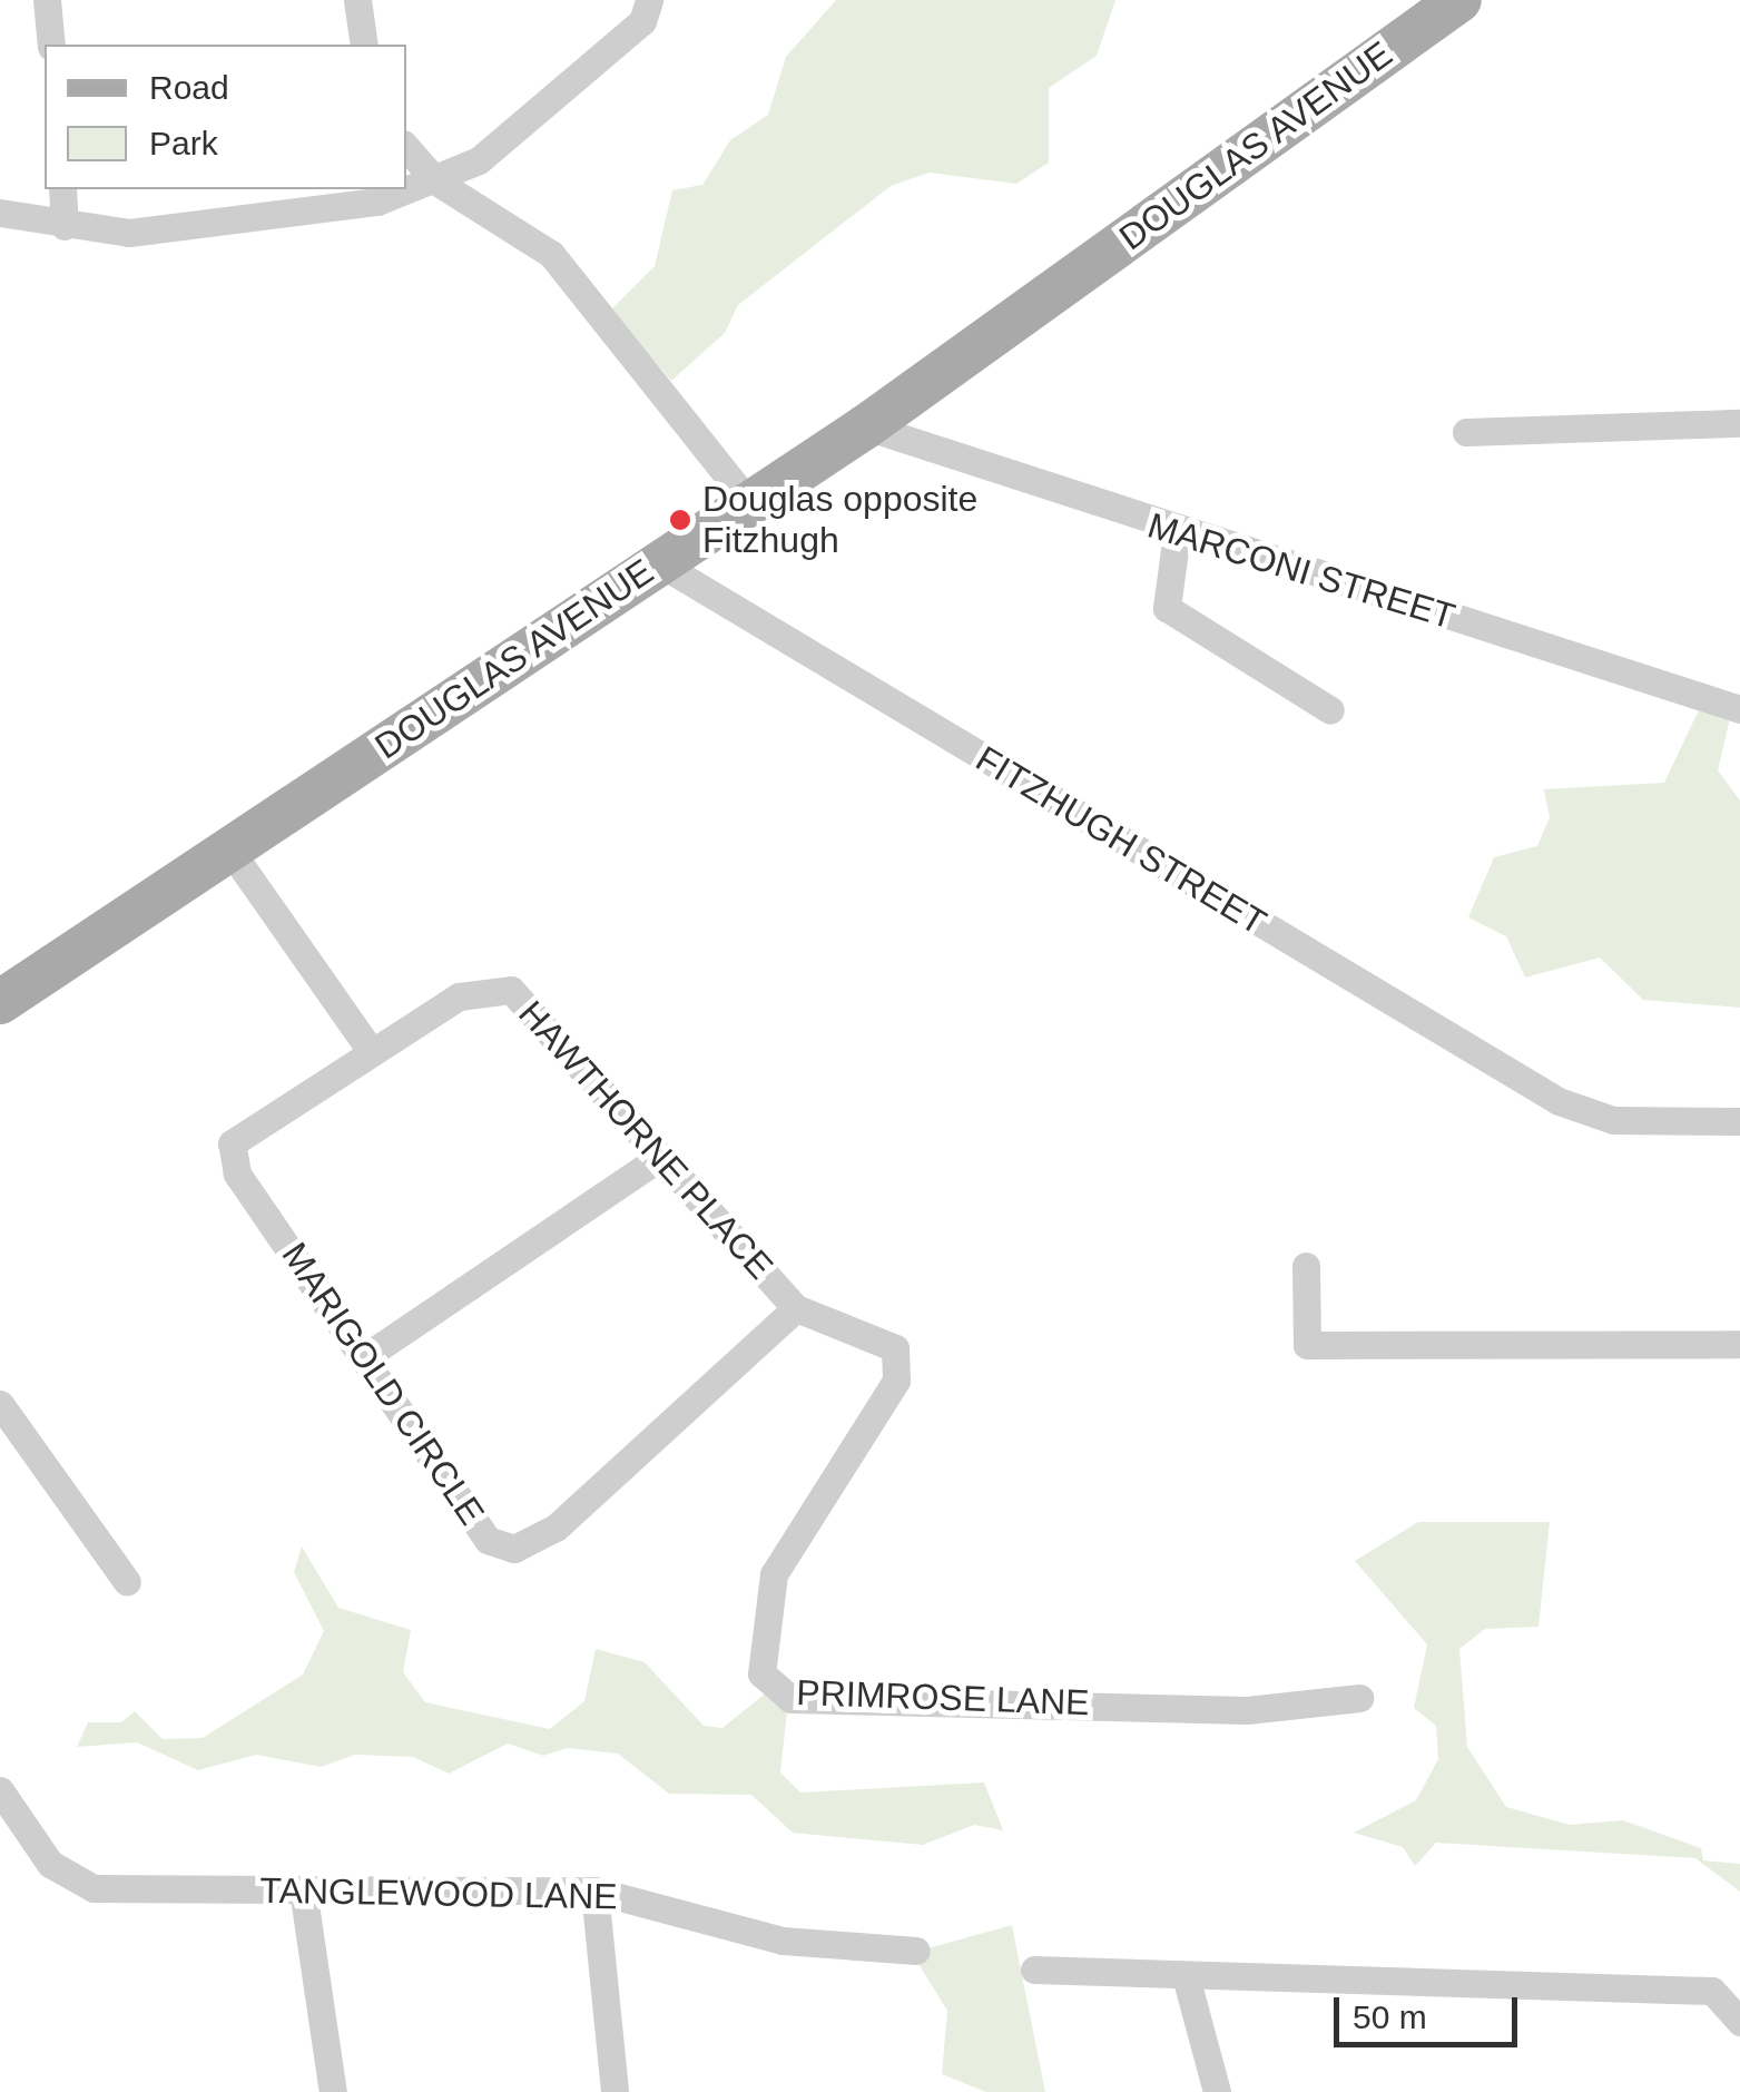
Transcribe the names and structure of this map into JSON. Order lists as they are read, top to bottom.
{
  "streets": {
    "main road": ["DOUGLAS AVENUE"],
    "street": [
      "MARCONI STREET",
      "FITZHUGH STREET",
      "HAWTHORNE PLACE",
      "MARIGOLD CIRCLE",
      "PRIMROSE LANE",
      "TANGLEWOOD LANE"
    ]
  },
  "crossings": [
    ["DOUGLAS AVENUE", "MARCONI STREET"],
    ["DOUGLAS AVENUE", "FITZHUGH STREET"],
    ["HAWTHORNE PLACE", "MARIGOLD CIRCLE"],
    ["HAWTHORNE PLACE", "PRIMROSE LANE"]
  ],
  "places": ["Douglas opposite Fitzhugh"],
  "legend": ["Road", "Park"],
  "scale_bar": "50 m"
}
